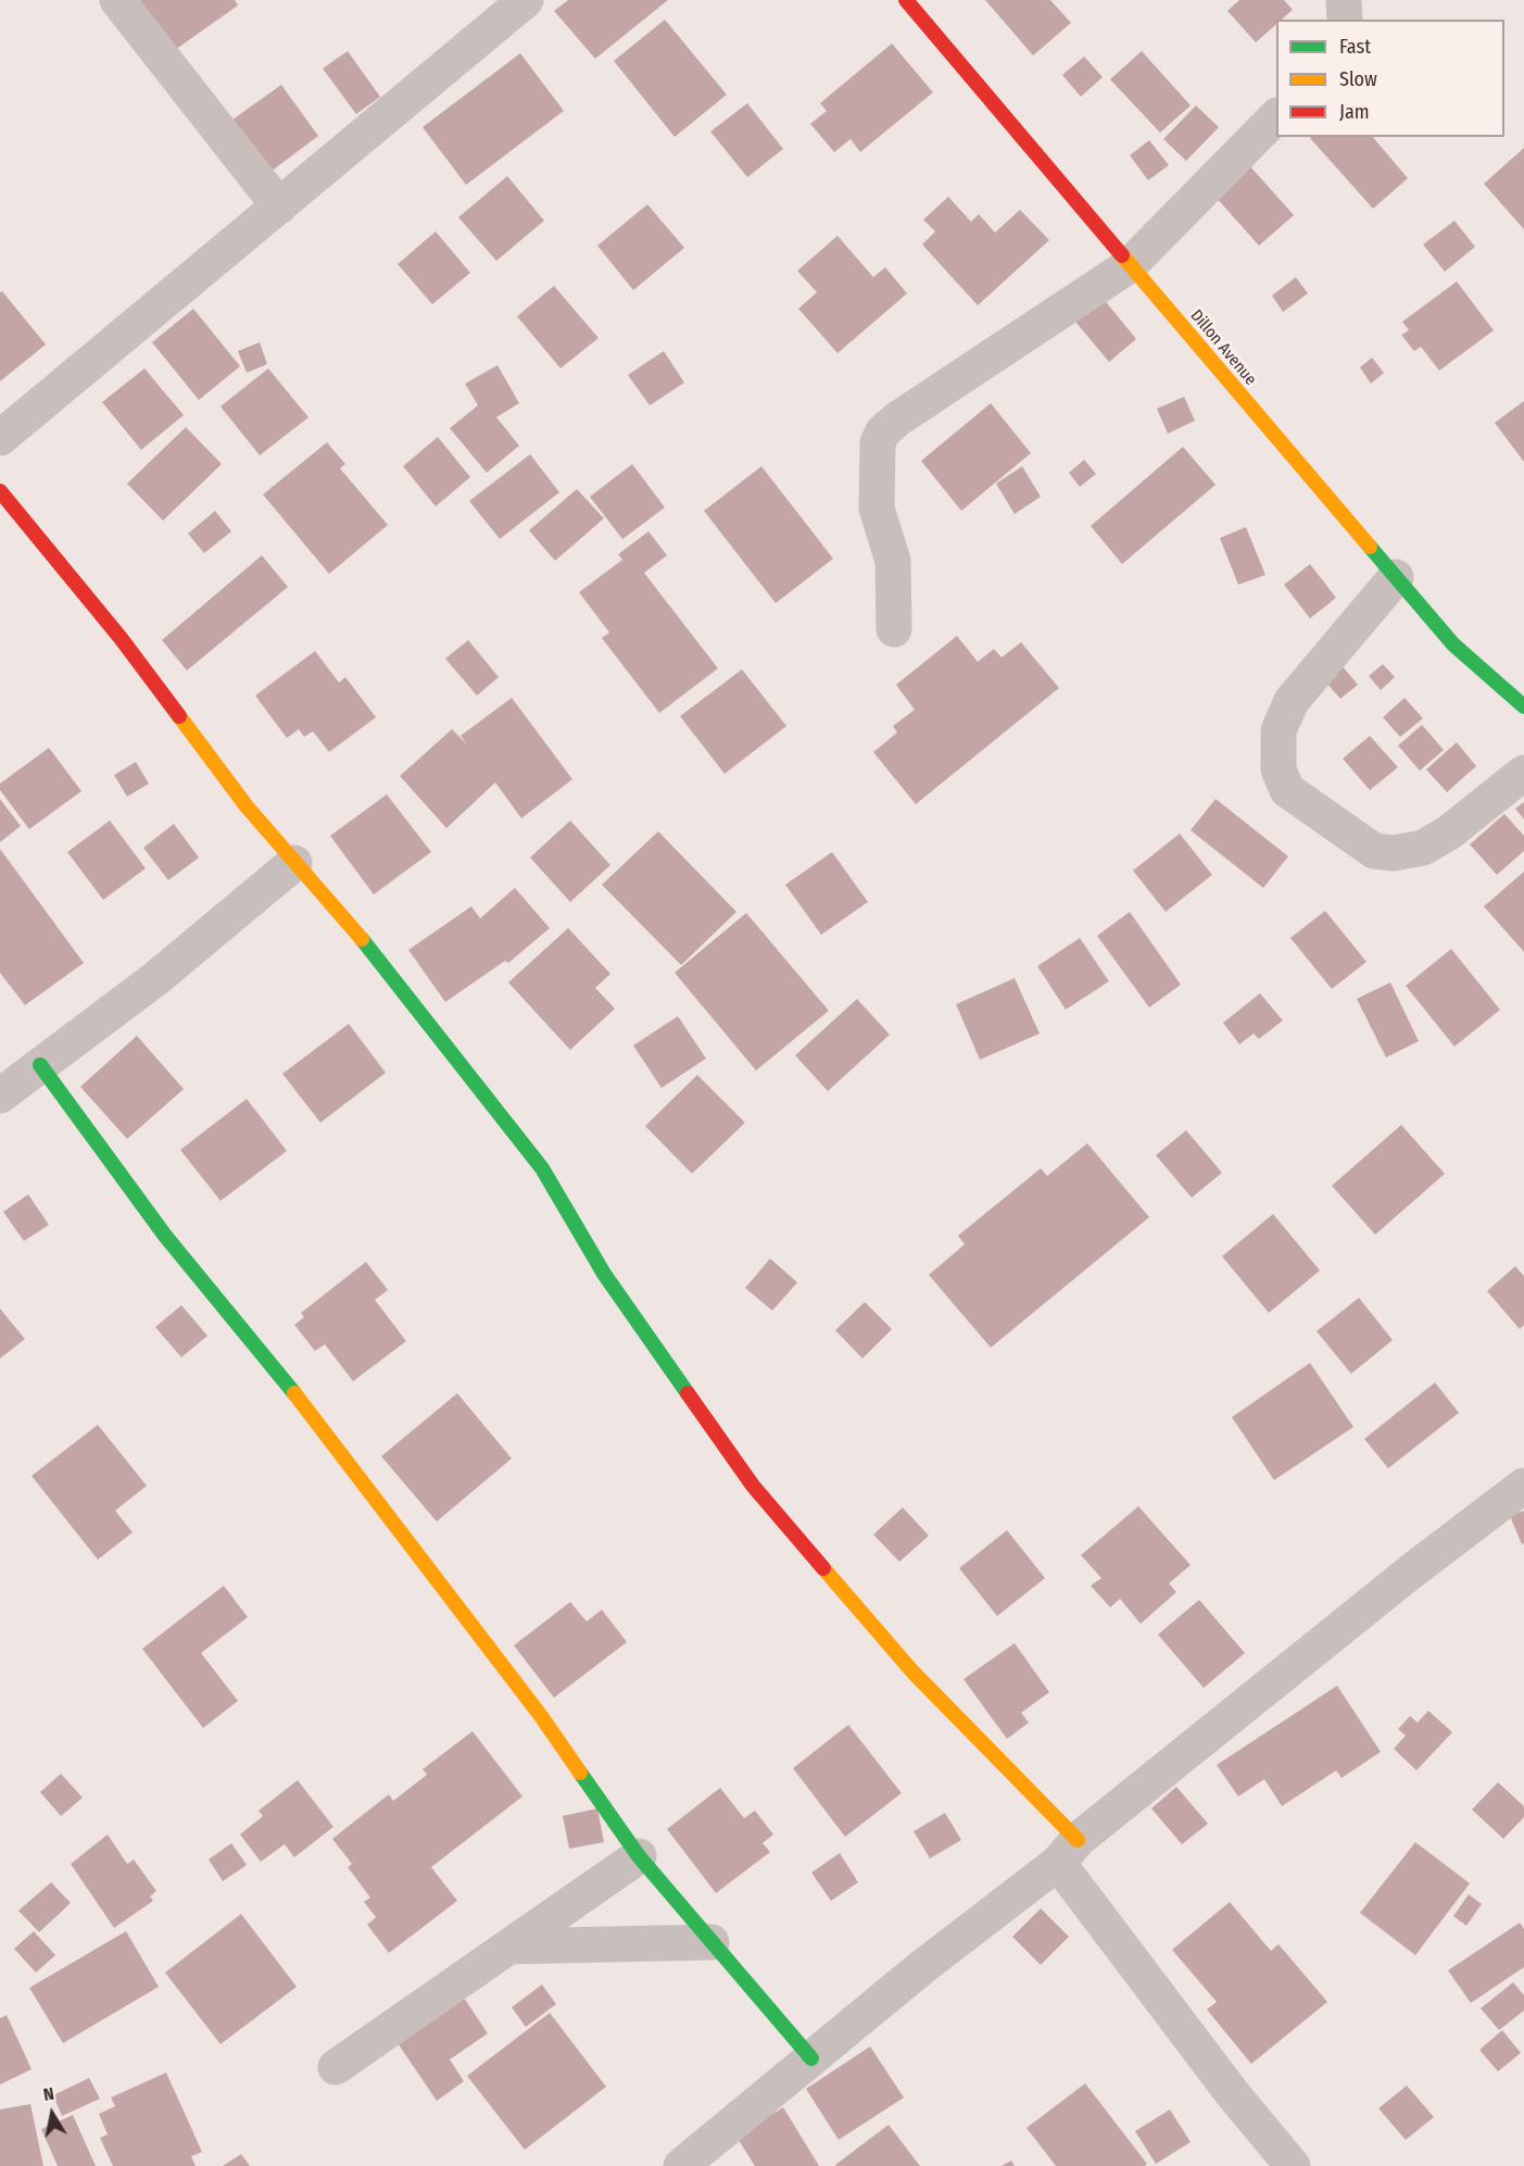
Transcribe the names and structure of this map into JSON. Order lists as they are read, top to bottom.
{
  "streets": {
    "street": ["Dillon Avenue"]
  },
  "legend": ["Fast", "Slow", "Jam"],
  "north": "top"
}
